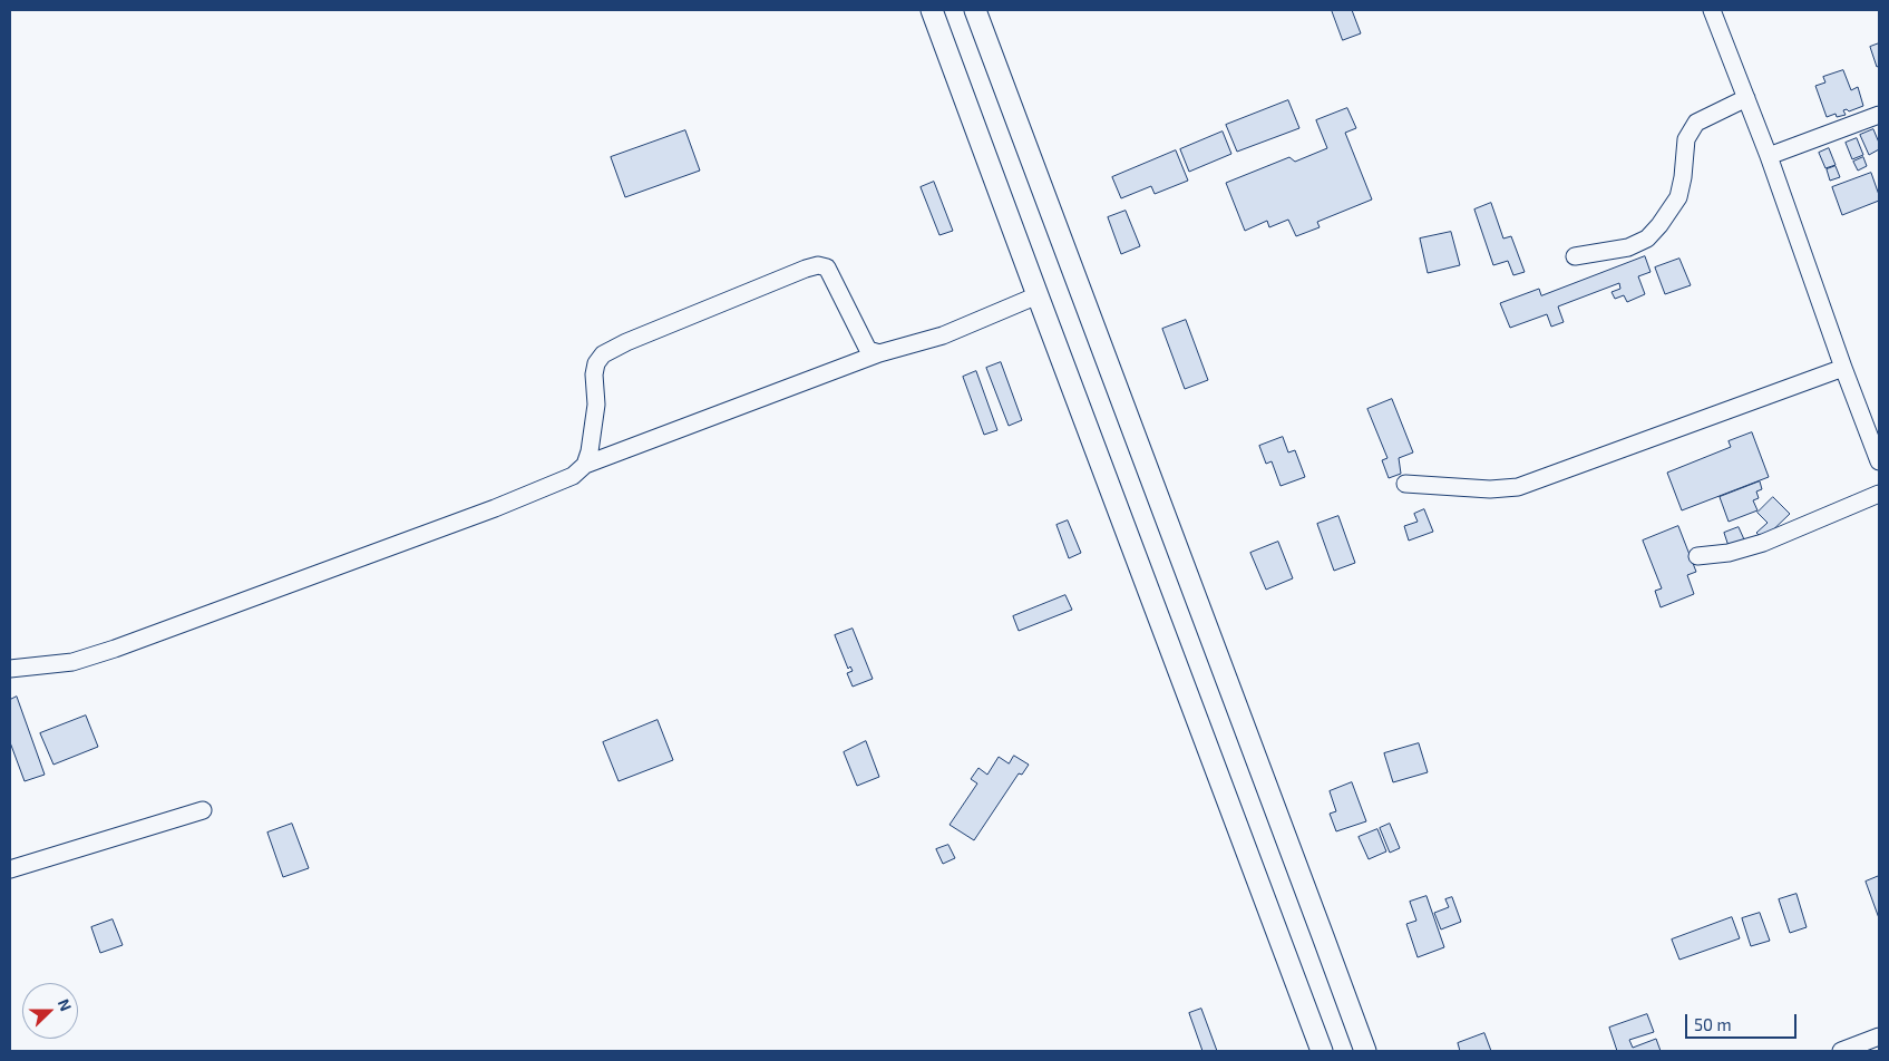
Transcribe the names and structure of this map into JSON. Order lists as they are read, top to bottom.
{
  "scale_bar": "50 m",
  "north": "right"
}
